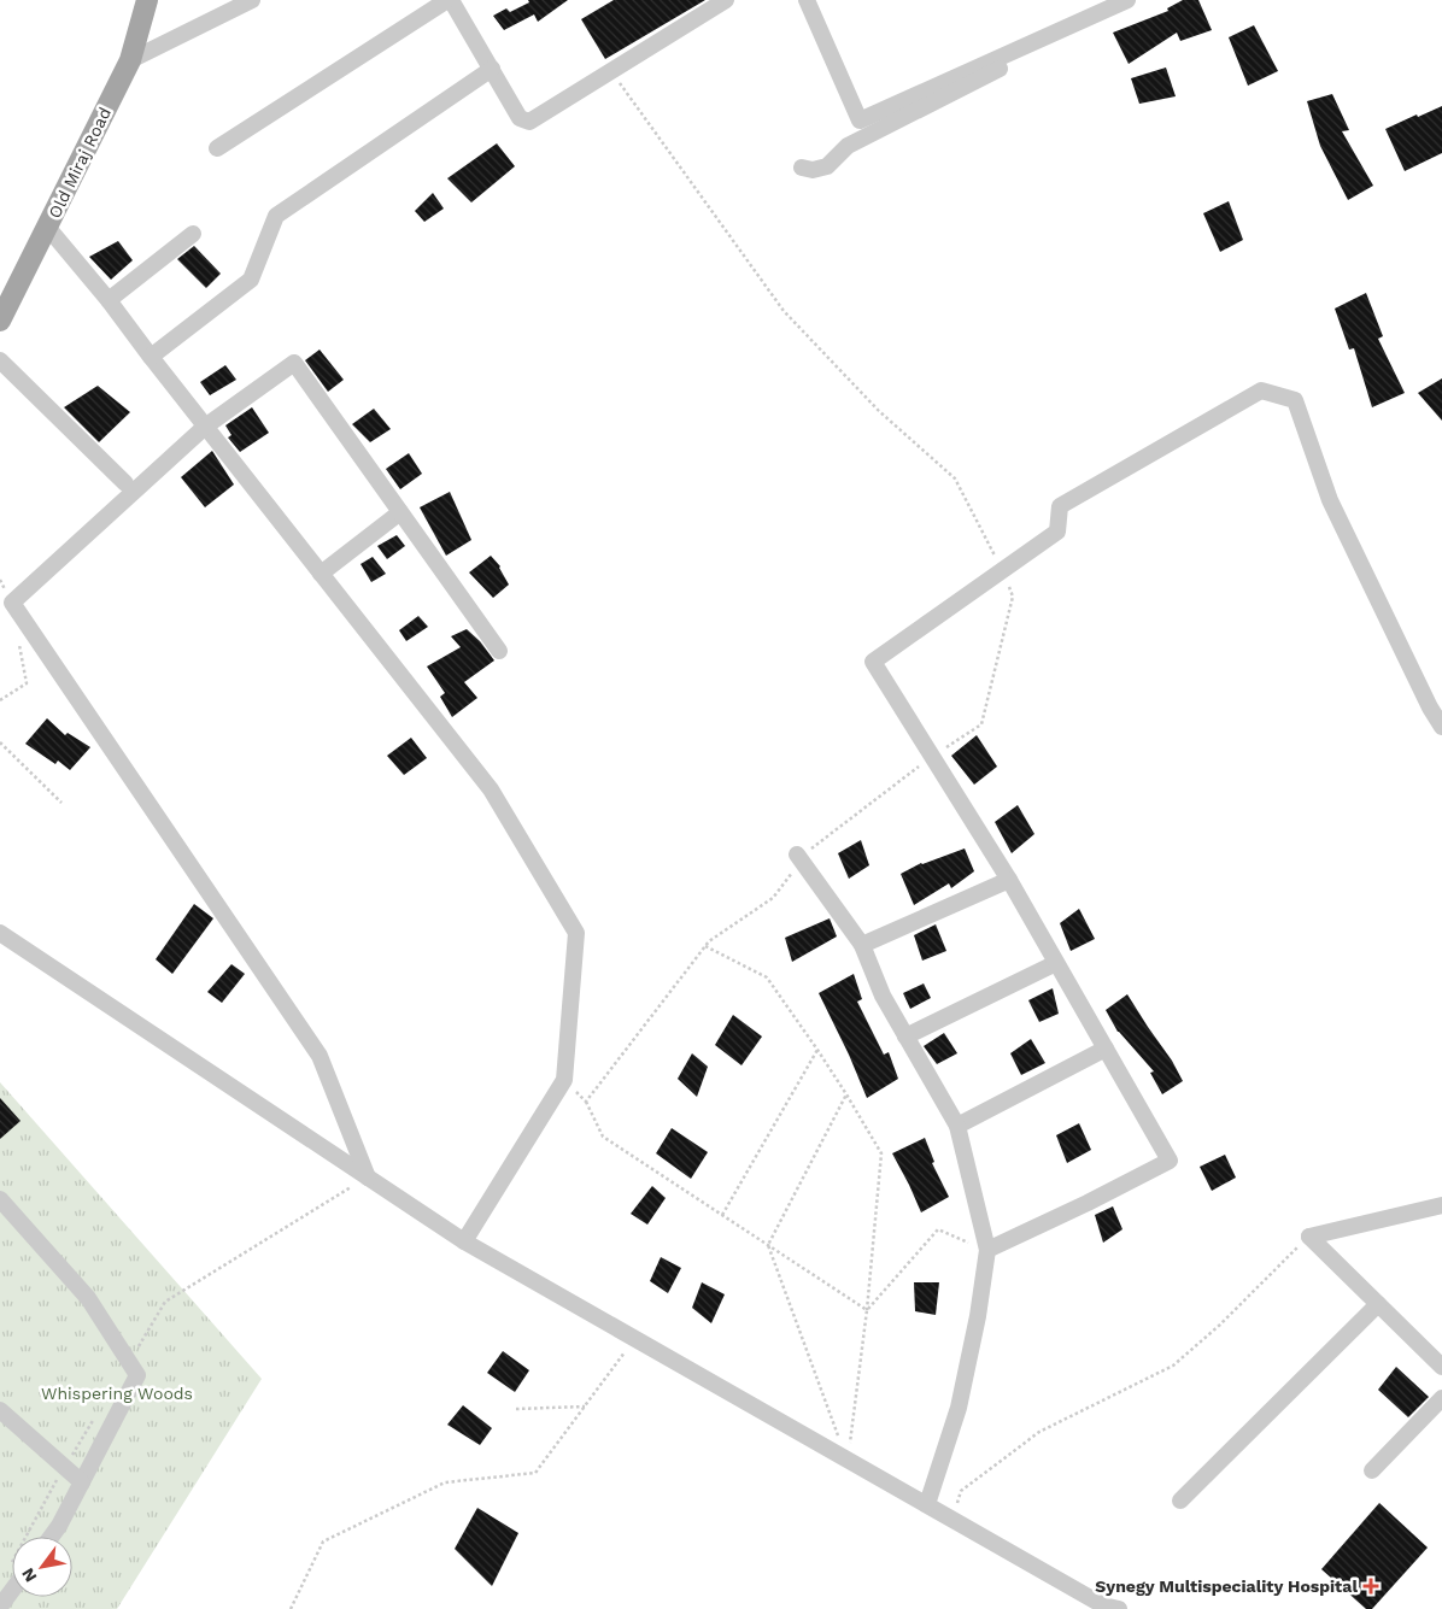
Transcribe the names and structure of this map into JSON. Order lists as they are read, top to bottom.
{
  "streets": {
    "main road": ["Old Miraj Road"]
  },
  "parks": ["Whispering Woods"],
  "places": {
    "health": ["Synegy Multispeciality Hospital"]
  },
  "north": "bottom left"
}
